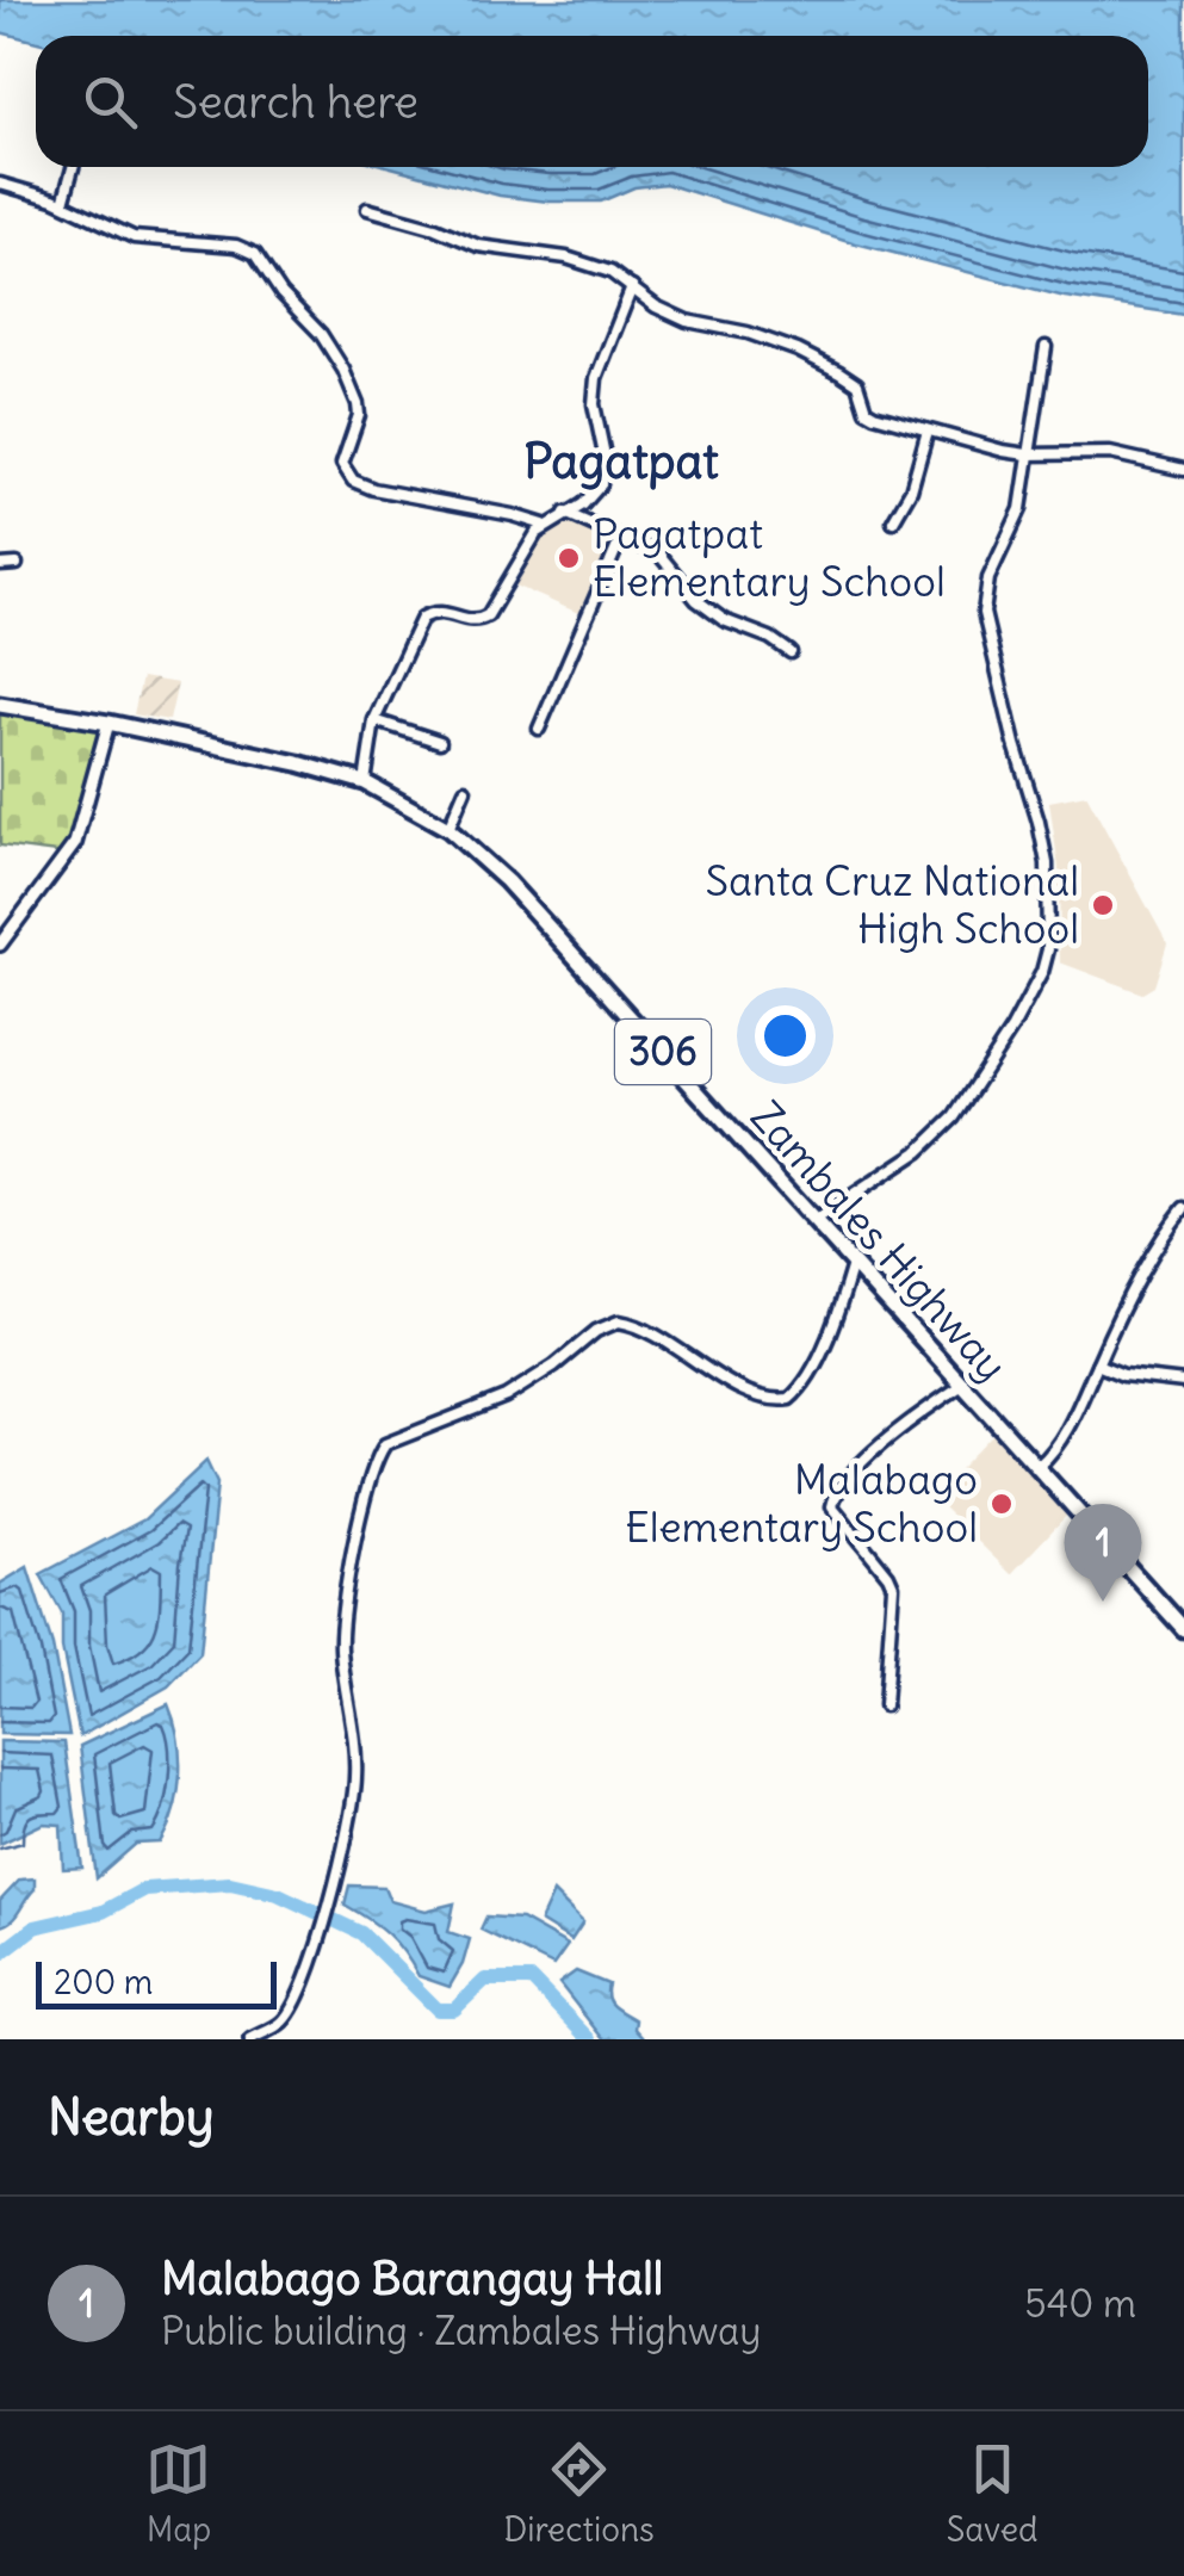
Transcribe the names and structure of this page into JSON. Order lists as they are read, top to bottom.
{
  "streets": {
    "main road": ["306", "Zambales Highway"]
  },
  "districts": ["Pagatpat"],
  "places": ["Pagatpat Elementary School", "Santa Cruz National High School", "Malabago Elementary School"],
  "scale_bar": "200 m",
  "page": {
    "search": "Search here",
    "pins": "1",
    "scale": "200 m",
    "heading": "Nearby",
    "list": [
      {
        "mark": "1",
        "name": "Malabago Barangay Hall",
        "note": "Public building · Zambales Highway",
        "value": "540 m"
      }
    ],
    "nav": ["Map", "Directions", "Saved"]
  }
}
